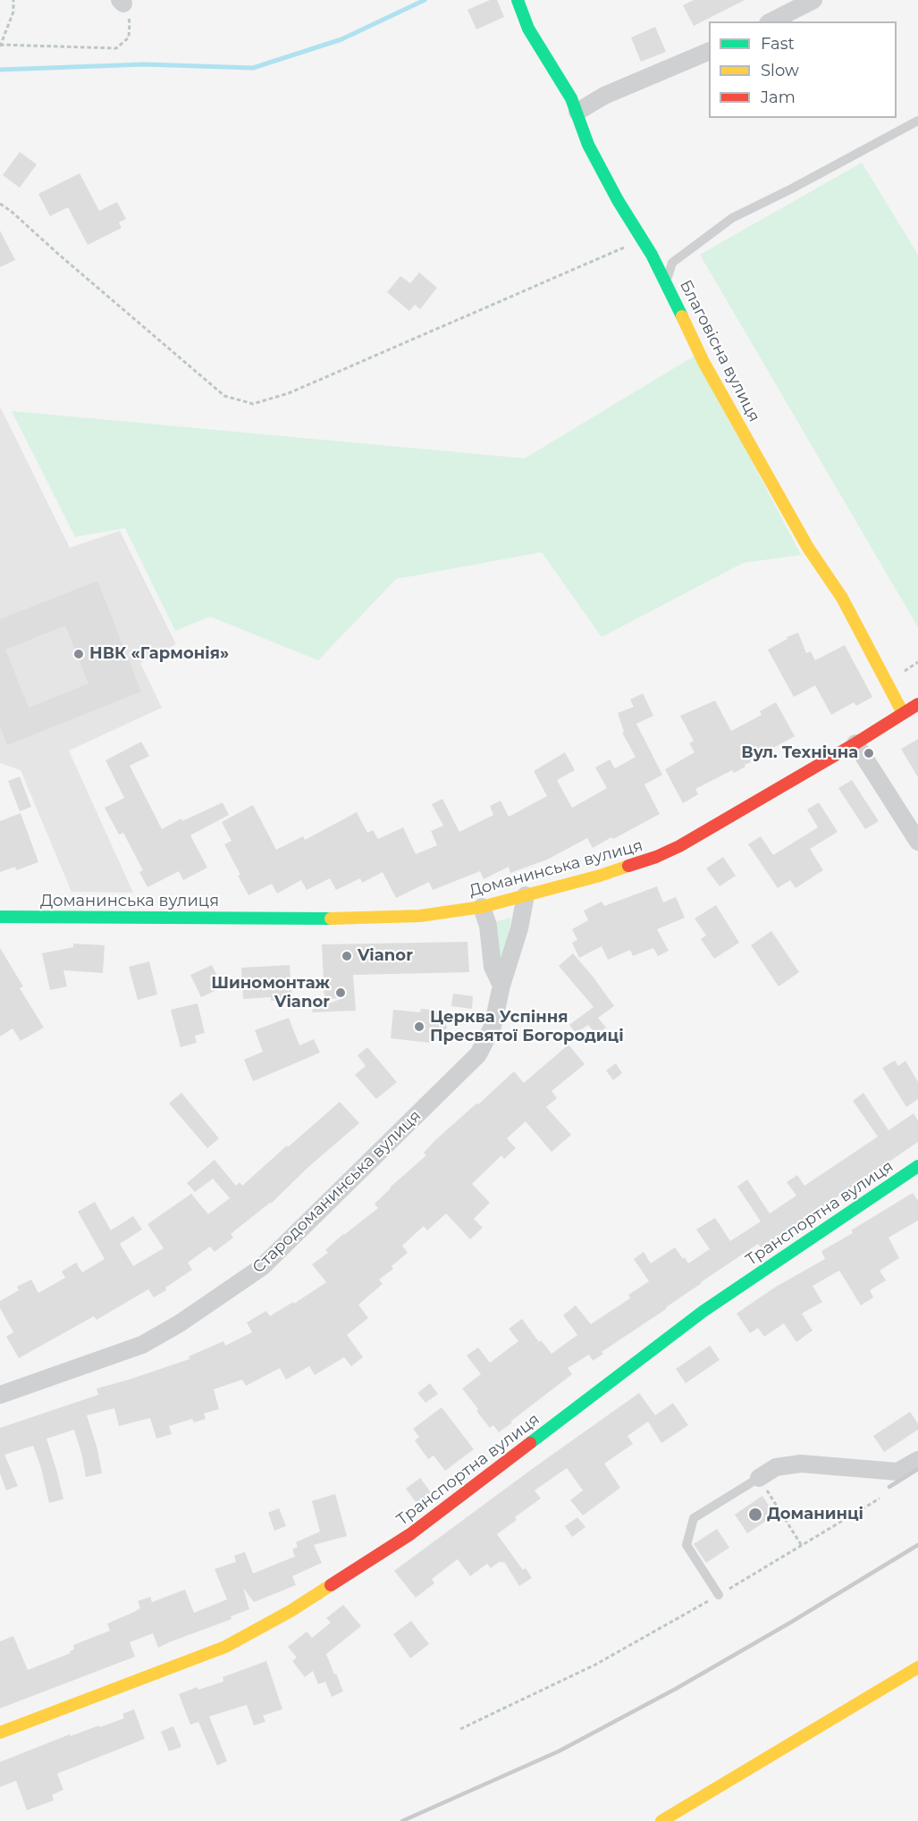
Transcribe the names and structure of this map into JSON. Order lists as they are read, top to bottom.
{
  "streets": {
    "street": [
      "Благовісна вулиця",
      "Доманинська вулиця",
      "Стародоманинська вулиця",
      "Транспортна вулиця"
    ]
  },
  "crossings": [
    ["Благовісна вулиця", "Доманинська вулиця"],
    ["Доманинська вулиця", "Стародоманинська вулиця"]
  ],
  "places": [
    "НВК «Гармонія»",
    "Вул. Технічна",
    "Vianor",
    "Шиномонтаж Vianor",
    "Церква Успіння Пресвятої Богородиці",
    "Доманинці"
  ],
  "legend": ["Fast", "Slow", "Jam"]
}
